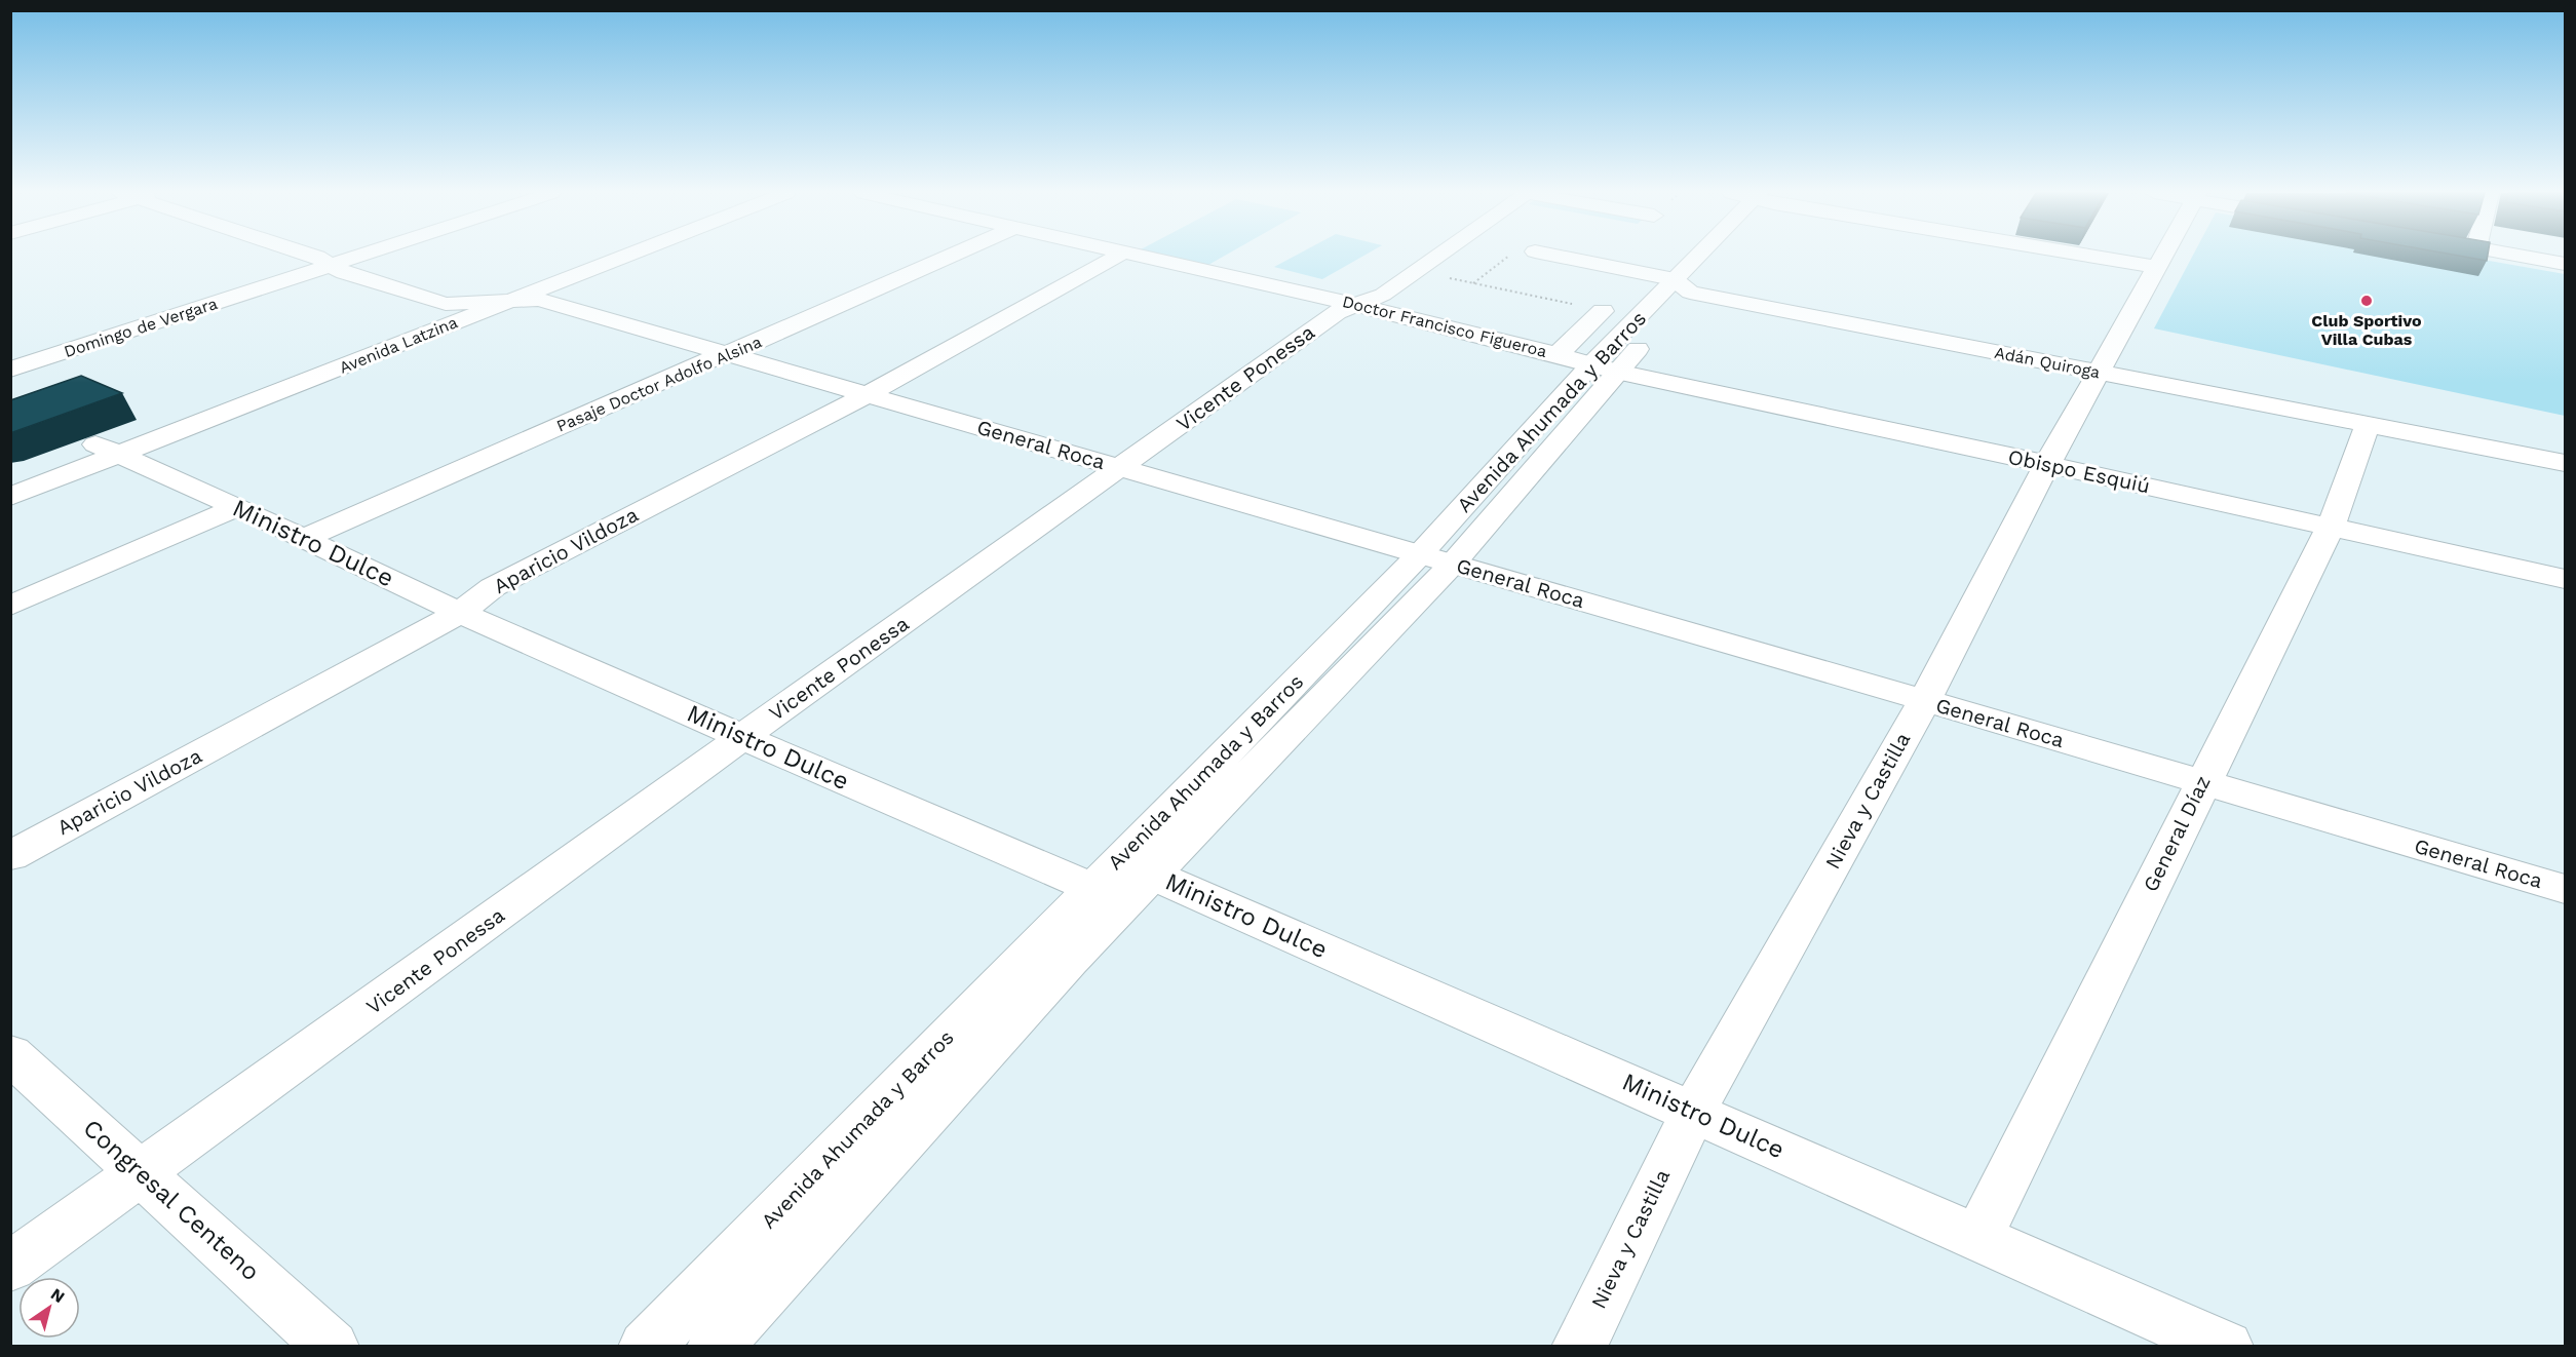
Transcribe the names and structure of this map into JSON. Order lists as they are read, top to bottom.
{
  "streets": {
    "street": [
      "Doctor Francisco Figueroa",
      "Domingo de Vergara",
      "Avenida Latzina",
      "Adán Quiroga",
      "Vicente Ponessa",
      "Pasaje Doctor Adolfo Alsina",
      "Avenida Ahumada y Barros",
      "General Roca",
      "Obispo Esquiú",
      "Ministro Dulce",
      "Aparicio Vildoza",
      "Nieva y Castilla",
      "General Díaz",
      "Congresal Centeno"
    ]
  },
  "crossings": [
    ["Doctor Francisco Figueroa", "Vicente Ponessa"],
    ["Doctor Francisco Figueroa", "Avenida Ahumada y Barros"],
    ["Doctor Francisco Figueroa", "Obispo Esquiú"],
    ["Domingo de Vergara", "General Roca"],
    ["Avenida Latzina", "General Roca"],
    ["Avenida Latzina", "Ministro Dulce"],
    ["Adán Quiroga", "Avenida Ahumada y Barros"],
    ["Adán Quiroga", "Nieva y Castilla"],
    ["Adán Quiroga", "General Díaz"],
    ["Vicente Ponessa", "General Roca"],
    ["Vicente Ponessa", "Ministro Dulce"],
    ["Vicente Ponessa", "Congresal Centeno"],
    ["Pasaje Doctor Adolfo Alsina", "General Roca"],
    ["Pasaje Doctor Adolfo Alsina", "Ministro Dulce"],
    ["Avenida Ahumada y Barros", "General Roca"],
    ["Avenida Ahumada y Barros", "Obispo Esquiú"],
    ["Avenida Ahumada y Barros", "Ministro Dulce"],
    ["General Roca", "Aparicio Vildoza"],
    ["General Roca", "Nieva y Castilla"],
    ["General Roca", "General Díaz"],
    ["Obispo Esquiú", "Nieva y Castilla"],
    ["Obispo Esquiú", "General Díaz"],
    ["Ministro Dulce", "Aparicio Vildoza"],
    ["Ministro Dulce", "Nieva y Castilla"],
    ["Ministro Dulce", "General Díaz"]
  ],
  "places": ["Club Sportivo Villa Cubas"],
  "north": "top right"
}
